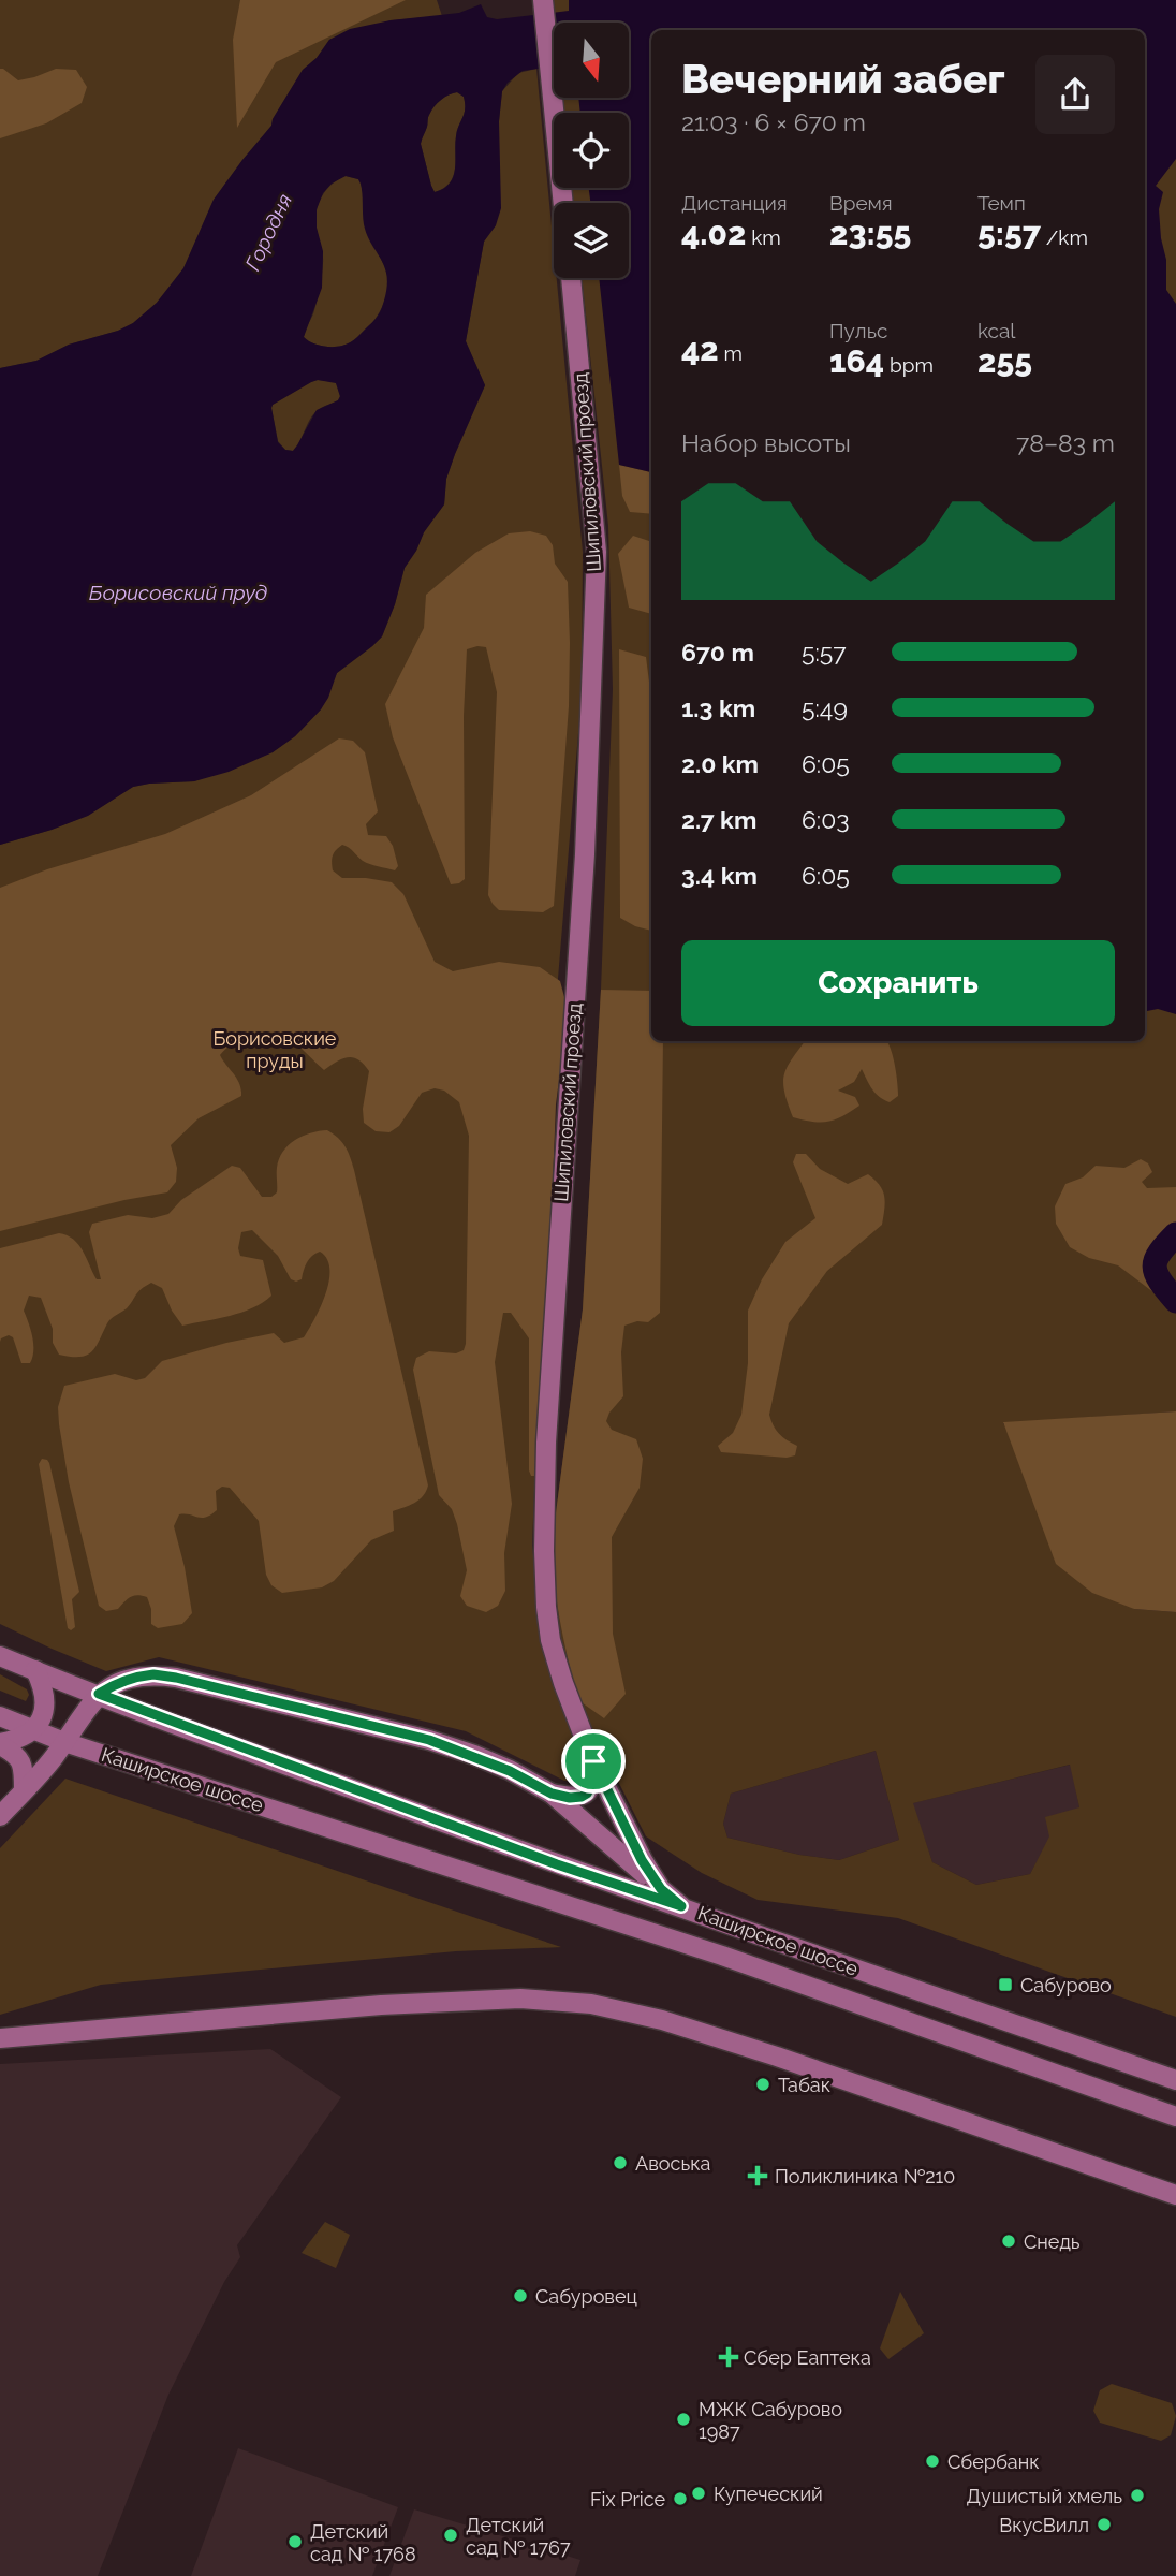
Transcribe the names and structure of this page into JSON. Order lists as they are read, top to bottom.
{
  "streets": {
    "main road": ["Шипиловский проезд", "Каширское шоссе"]
  },
  "crossings": [
    ["Шипиловский проезд", "Каширское шоссе"]
  ],
  "water": ["Городня", "Борисовский пруд"],
  "parks": ["Борисовские пруды"],
  "places": {
    "transit": ["Сабурово"],
    "other": [
      "Табак",
      "Авоська",
      "Снедь",
      "Сабуровец",
      "МЖК Сабурово 1987",
      "Сбербанк",
      "Купеческий",
      "Душистый хмель",
      "Fix Price",
      "ВкусВилл",
      "Детский сад № 1767",
      "Детский сад № 1768"
    ],
    "health": ["Поликлиника №210", "Сбер Еаптека"]
  },
  "north": "bottom",
  "page": {
    "heading": ["Вечерний забег", "21:03 · 6 × 670 m"],
    "stats": [
      ["Дистанция", "4.02 km"],
      ["Время", "23:55"],
      ["Темп", "5:57 /km"],
      ["42 m"],
      ["Пульс", "164 bpm"],
      ["kcal", "255"]
    ],
    "chart": ["Набор высоты", "78–83 m"],
    "list": [
      {
        "name": "670 m",
        "note": "5:57"
      },
      {
        "name": "1.3 km",
        "note": "5:49"
      },
      {
        "name": "2.0 km",
        "note": "6:05"
      },
      {
        "name": "2.7 km",
        "note": "6:03"
      },
      {
        "name": "3.4 km",
        "note": "6:05"
      }
    ],
    "buttons": "Сохранить"
  }
}
